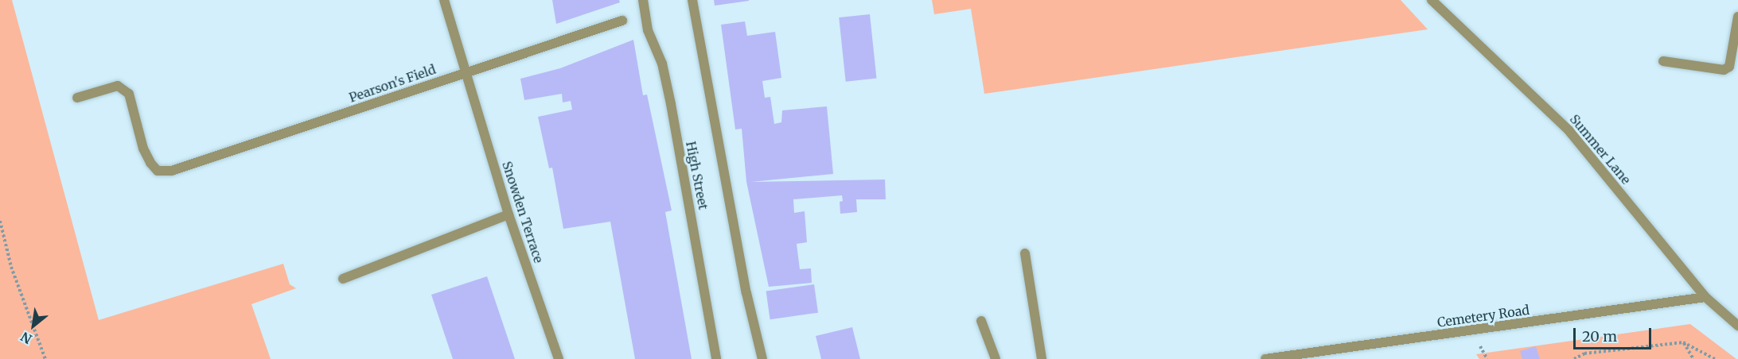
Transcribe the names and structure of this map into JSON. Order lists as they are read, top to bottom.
{
  "streets": {
    "street": [
      "Pearson's Field",
      "Summer Lane",
      "High Street",
      "Snowden Terrace",
      "Cemetery Road"
    ]
  },
  "crossings": [
    ["Pearson's Field", "Snowden Terrace"],
    ["Summer Lane", "Cemetery Road"]
  ],
  "scale_bar": "20 m",
  "north": "bottom left"
}
